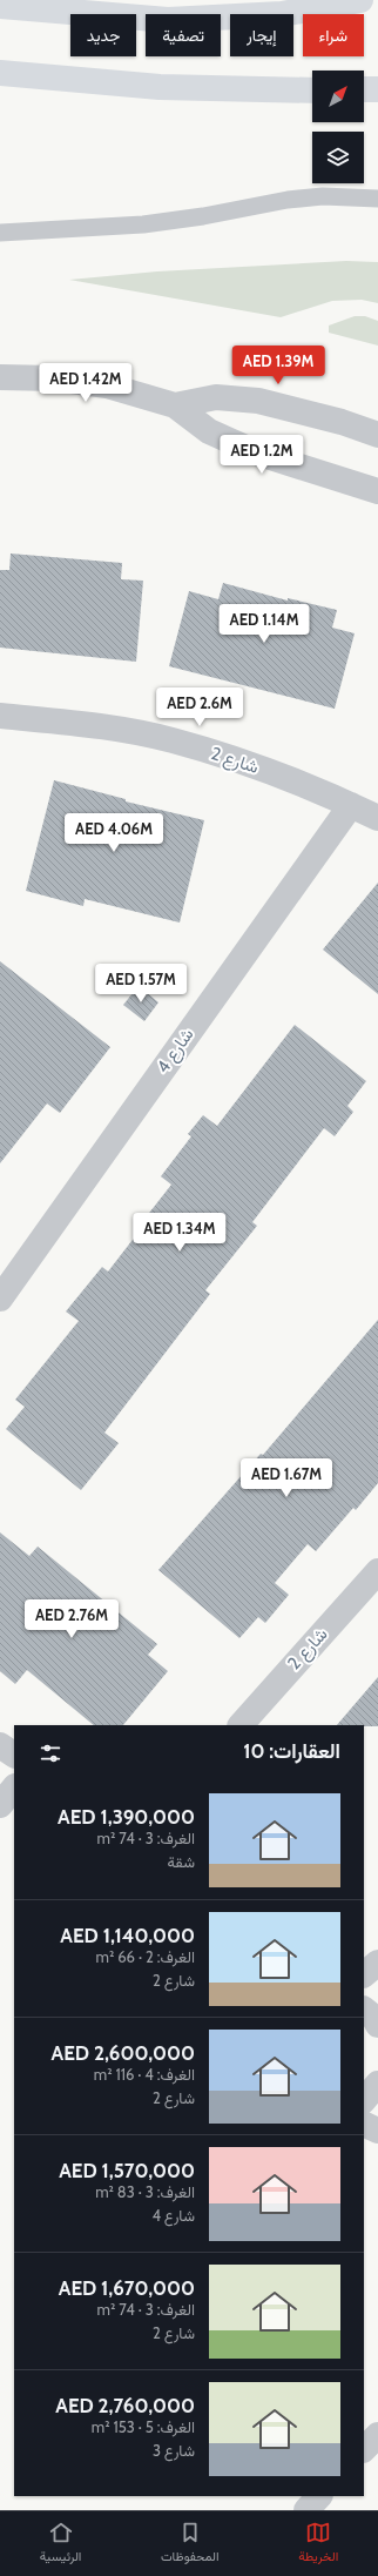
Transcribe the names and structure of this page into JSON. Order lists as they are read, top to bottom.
{
  "streets": {
    "street": ["شارع 2", "شارع 4"]
  },
  "crossings": [
    ["شارع 2", "شارع 4"]
  ],
  "north": "top right",
  "page": {
    "chip": [
      "شراء",
      "إيجار",
      "تصفية",
      "جديد"
    ],
    "price": [
      "AED 1.39M",
      "AED 1.42M",
      "AED 1.2M",
      "AED 1.14M",
      "AED 2.6M",
      "AED 4.06M",
      "AED 1.57M",
      "AED 1.34M",
      "AED 1.67M",
      "AED 2.76M"
    ],
    "heading": "العقارات: 10",
    "list": [
      {
        "name": "AED 1,390,000",
        "note": "الغرف: 3 · 74 m² · شقة"
      },
      {
        "name": "AED 1,140,000",
        "note": "الغرف: 2 · 66 m² · شارع 2"
      },
      {
        "name": "AED 2,600,000",
        "note": "الغرف: 4 · 116 m² · شارع 2"
      },
      {
        "name": "AED 1,570,000",
        "note": "الغرف: 3 · 83 m² · شارع 4"
      },
      {
        "name": "AED 1,670,000",
        "note": "الغرف: 3 · 74 m² · شارع 2"
      },
      {
        "name": "AED 2,760,000",
        "note": "الغرف: 5 · 153 m² · شارع 3"
      }
    ],
    "tabs": ["الخريطة", "المحفوظات", "الرئيسية"]
  }
}
